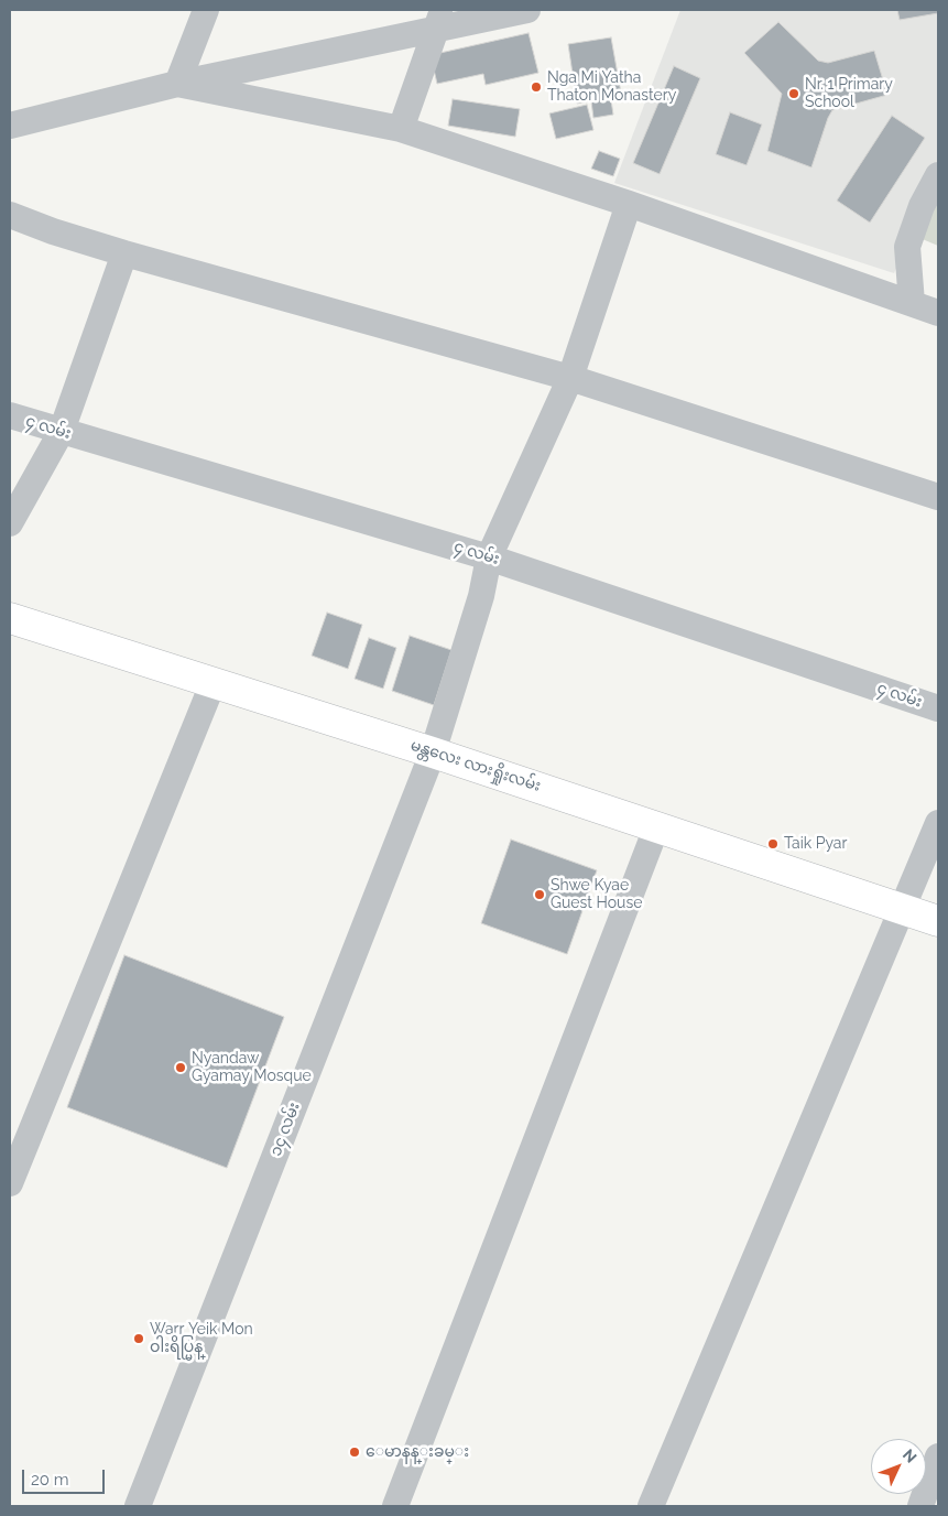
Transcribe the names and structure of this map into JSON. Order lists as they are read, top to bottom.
{
  "streets": {
    "highway": ["မန္တလေး လားရှိုးလမ်း"],
    "street": ["၄ လမ်း", "၁၄ လမ်း"]
  },
  "crossings": [
    ["၄ လမ်း", "၁၄ လမ်း"],
    ["မန္တလေး လားရှိုးလမ်း", "၁၄ လမ်း"]
  ],
  "places": [
    "Nga Mi Yatha Thaton Monastery",
    "Nr. 1 Primary School",
    "Taik Pyar",
    "Shwe Kyae Guest House",
    "Nyandaw Gyamay Mosque",
    "Warr Yeik Mon ဝါးရိပ္မြန္",
    "ေမာနန္းခမ္း"
  ],
  "scale_bar": "20 m",
  "north": "top right"
}
